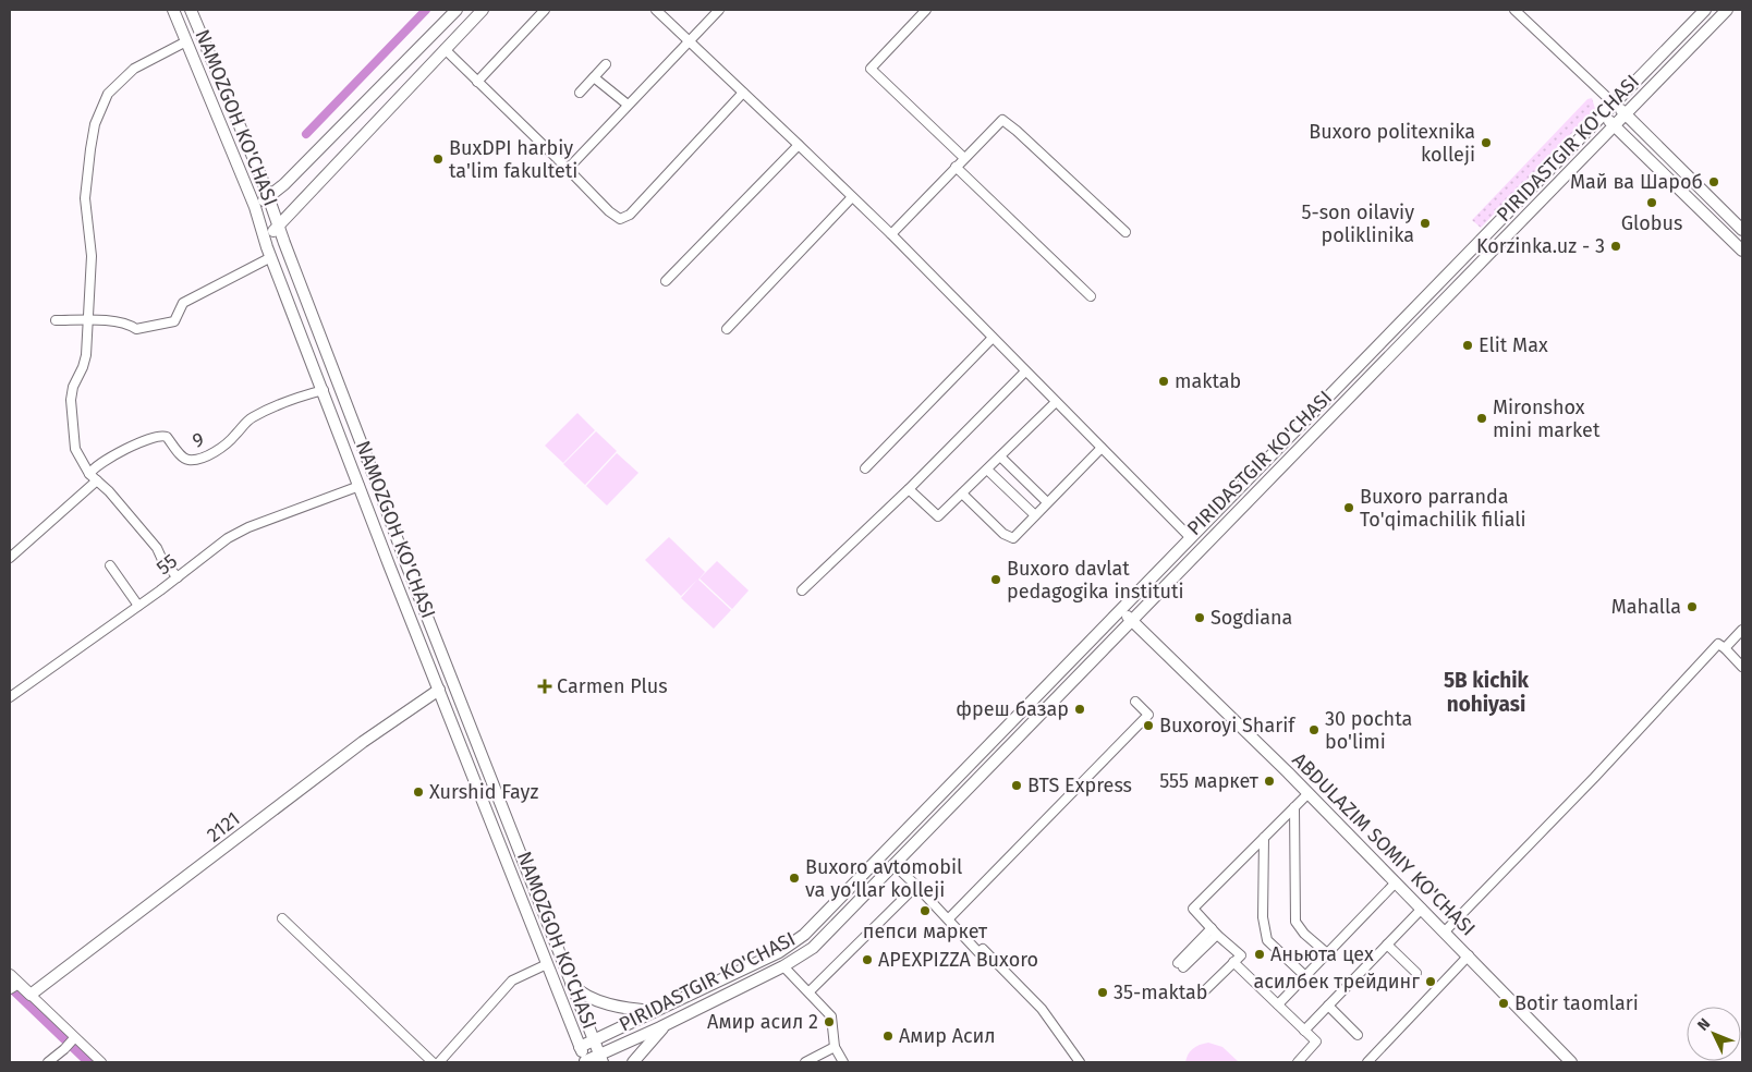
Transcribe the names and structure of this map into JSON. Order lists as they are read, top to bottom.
{
  "streets": {
    "main road": [
      "NAMOZGOH KO'CHASI",
      "PIRIDASTGIR KO'CHASI",
      "2121",
      "ABDULAZIM SOMIY KO'CHASI"
    ],
    "street": ["9", "55"]
  },
  "crossings": [
    ["NAMOZGOH KO'CHASI", "PIRIDASTGIR KO'CHASI"],
    ["NAMOZGOH KO'CHASI", "9"],
    ["NAMOZGOH KO'CHASI", "55"],
    ["NAMOZGOH KO'CHASI", "2121"],
    ["PIRIDASTGIR KO'CHASI", "ABDULAZIM SOMIY KO'CHASI"]
  ],
  "districts": ["5B kichik nohiyasi"],
  "places": {
    "other": [
      "Buxoro politexnika kolleji",
      "BuxDPI harbiy ta'lim fakulteti",
      "Май ва Шароб",
      "Globus",
      "5-son oilaviy poliklinika",
      "Korzinka.uz - 3",
      "Elit Max",
      "maktab",
      "Mironshox mini market",
      "Buxoro parranda To'qimachilik filiali",
      "Buxoro davlat pedagogika instituti",
      "Mahalla",
      "Sogdiana",
      "фреш базар",
      "Buxoroyi Sharif",
      "30 pochta bo'limi",
      "555 маркет",
      "BTS Express",
      "Xurshid Fayz",
      "Buxoro avtomobil va yo‘llar kolleji",
      "пепси маркет",
      "Аньюта цех",
      "APEXPIZZA Buxoro",
      "асилбек трейдинг",
      "35-maktab",
      "Botir taomlari",
      "Амир асил 2",
      "Амир Асил"
    ],
    "health": ["Carmen Plus"]
  },
  "north": "top left"
}
